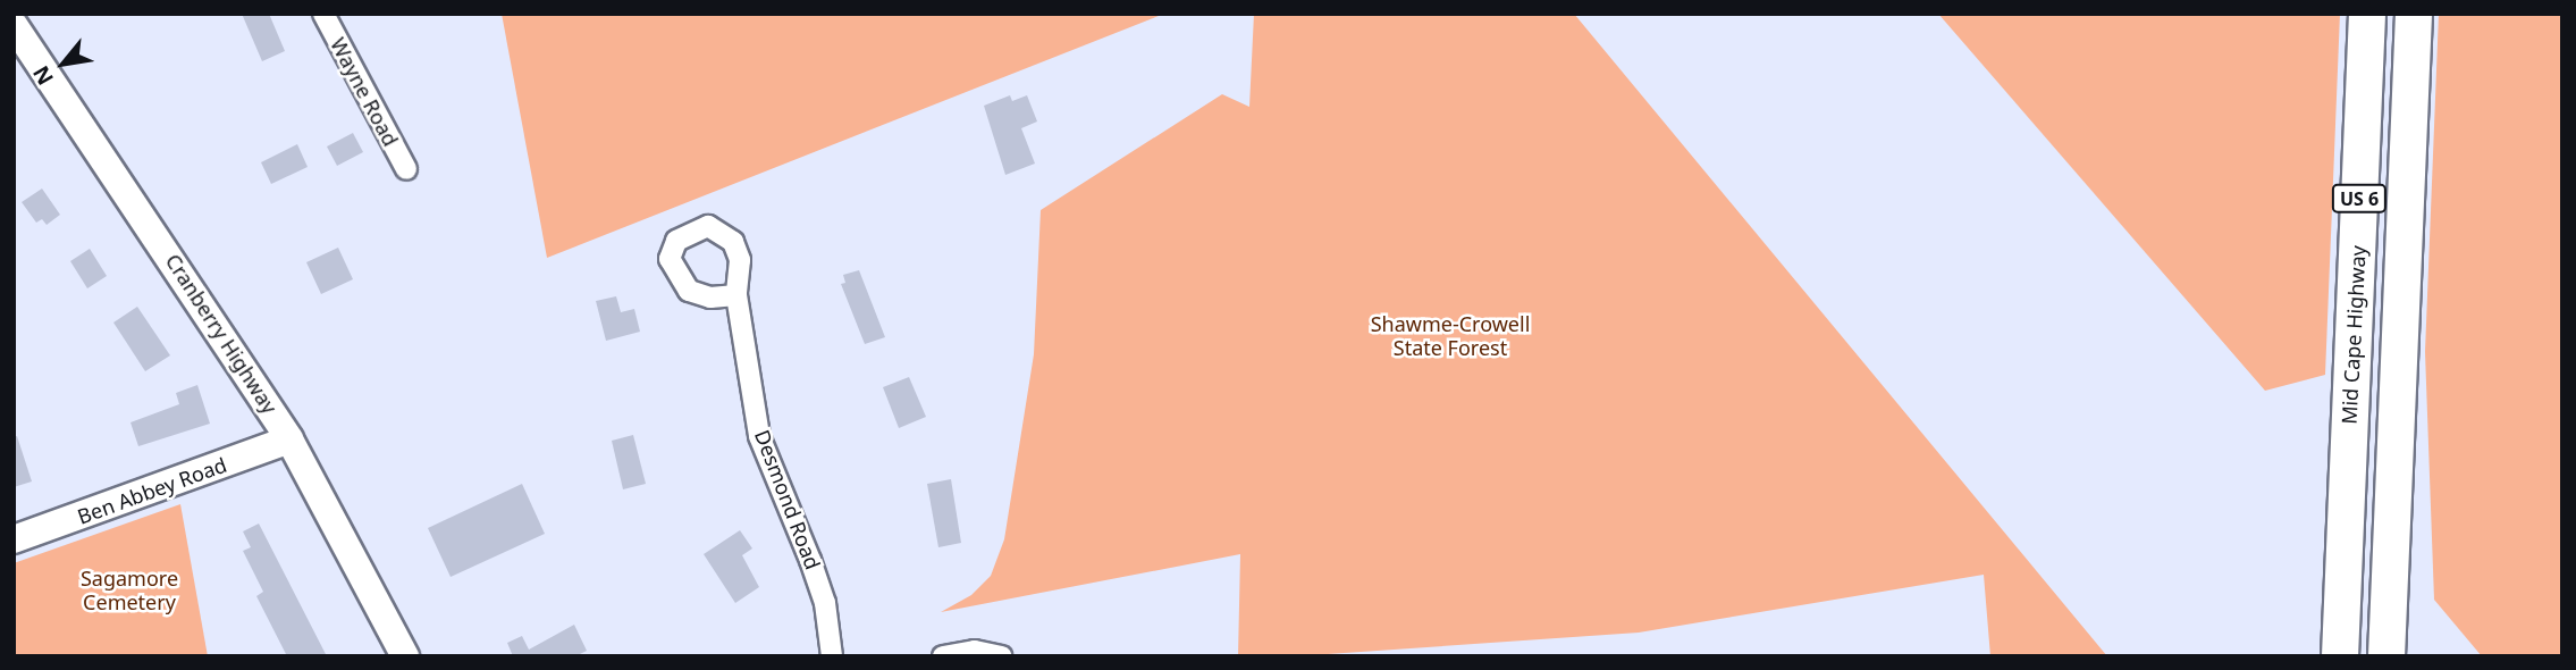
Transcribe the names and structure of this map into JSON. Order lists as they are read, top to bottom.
{
  "streets": {
    "highway": ["US 6", "Mid Cape Highway"],
    "main road": ["Cranberry Highway", "Ben Abbey Road"],
    "street": ["Wayne Road", "Desmond Road"]
  },
  "crossings": [
    ["Cranberry Highway", "Ben Abbey Road"]
  ],
  "parks": ["Shawme-Crowell State Forest", "Sagamore Cemetery"],
  "north": "bottom left"
}
